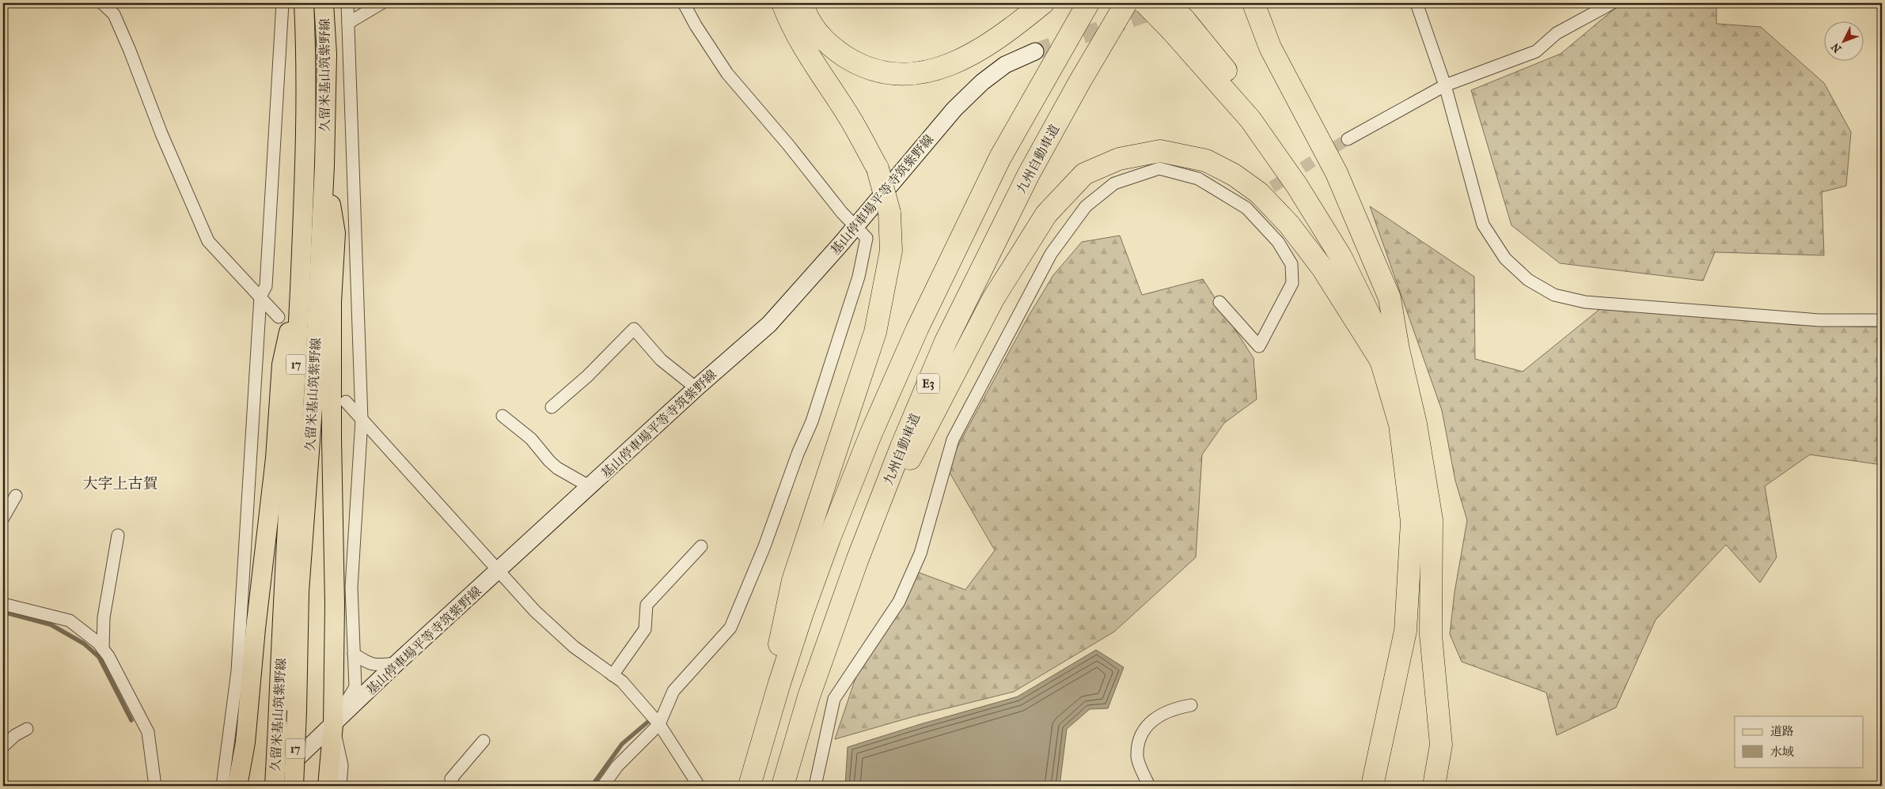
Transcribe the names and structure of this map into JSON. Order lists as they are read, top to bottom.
{
  "streets": {
    "highway": ["九州自動車道", "E3"],
    "main road": ["久留米基山筑紫野線", "基山停車場平等寺筑紫野線", "17"]
  },
  "districts": ["大字上古賀"],
  "legend": ["道路", "水域"],
  "north": "bottom left"
}
